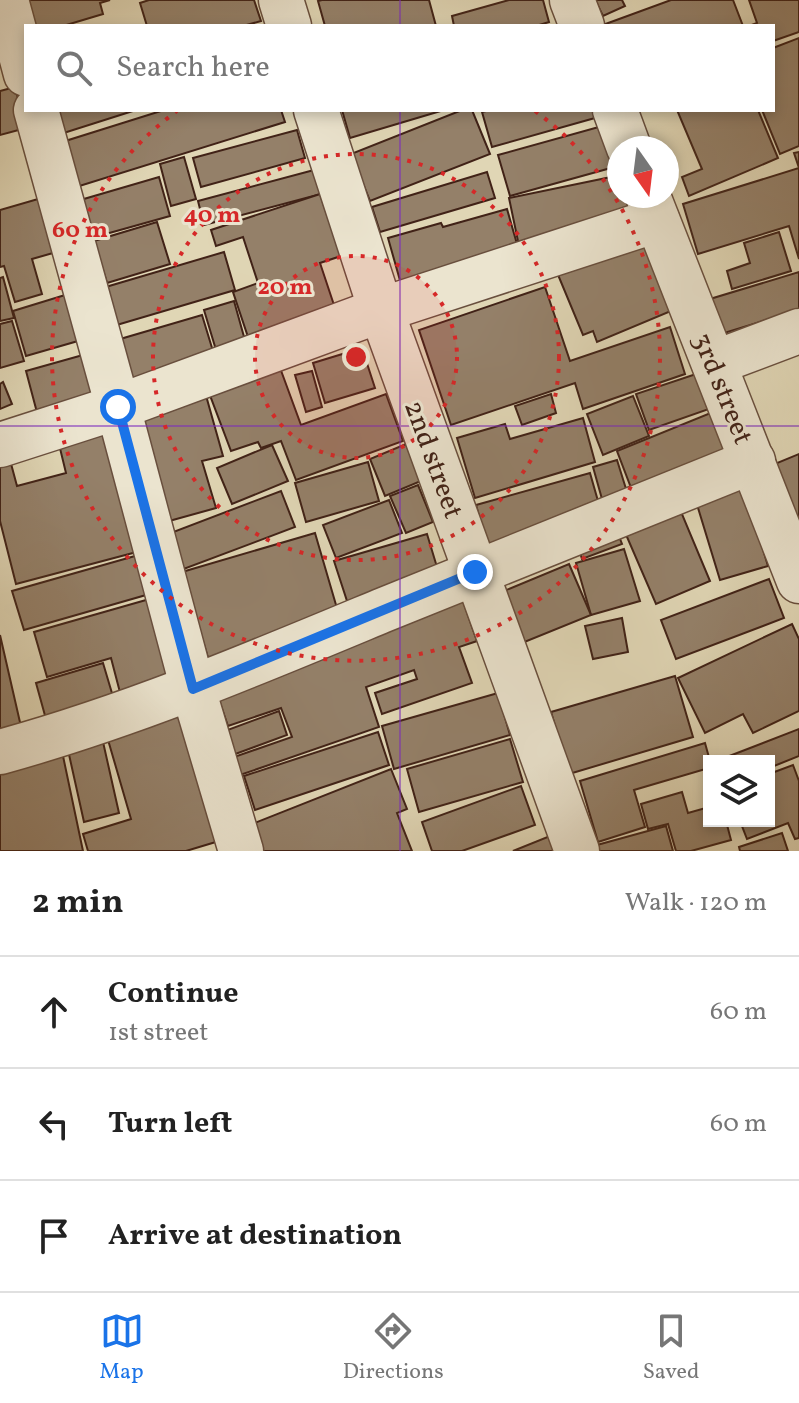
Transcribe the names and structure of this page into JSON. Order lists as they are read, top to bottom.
{
  "streets": {
    "street": ["3rd street", "2nd street"]
  },
  "north": "bottom",
  "page": {
    "search": "Search here",
    "heading": ["2 min", "Walk · 120 m"],
    "list": [
      ["Continue", "1st street", "60 m"],
      ["Turn left", "60 m"],
      "Arrive at destination"
    ],
    "nav": ["Map", "Directions", "Saved"]
  },
  "rings": ["40 m", "60 m", "20 m"]
}
